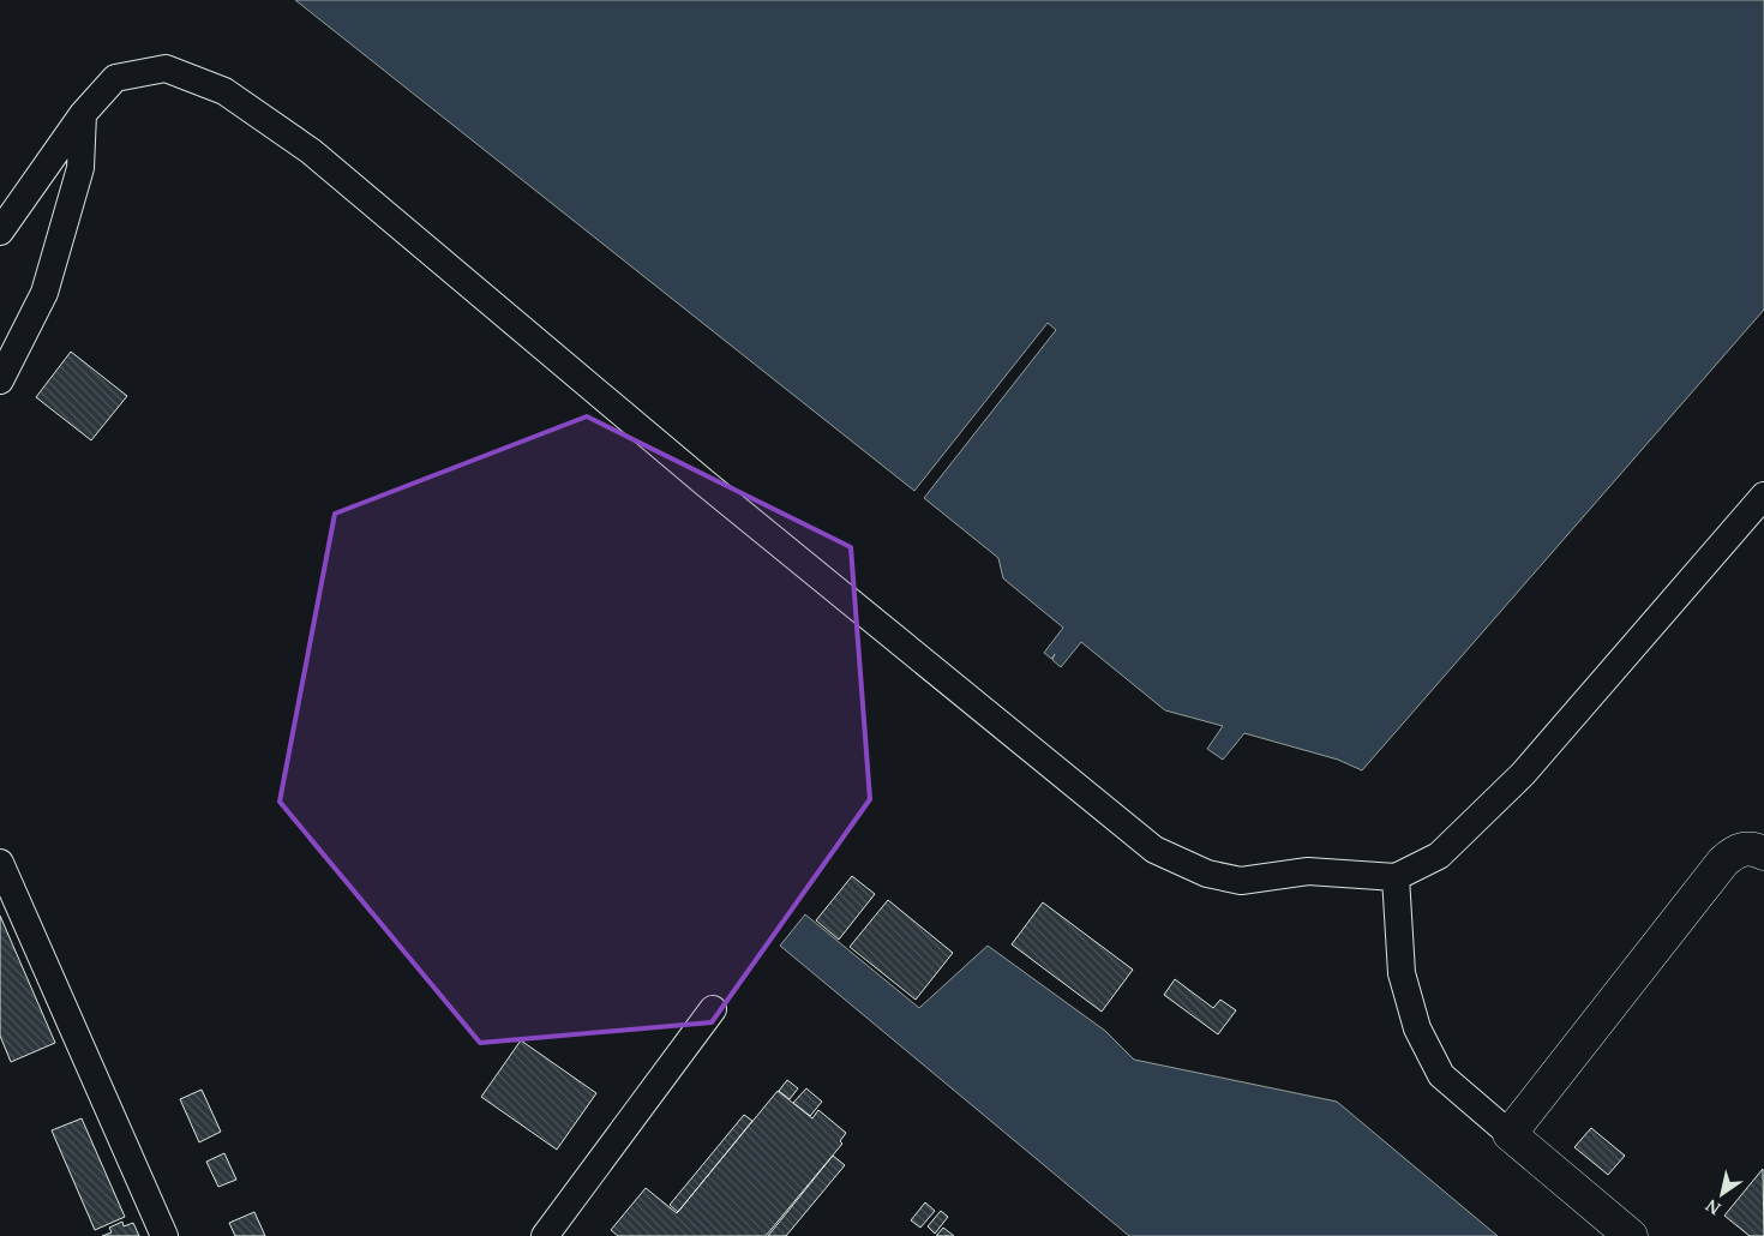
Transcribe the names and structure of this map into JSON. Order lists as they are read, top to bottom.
{
  "north": "bottom left"
}
